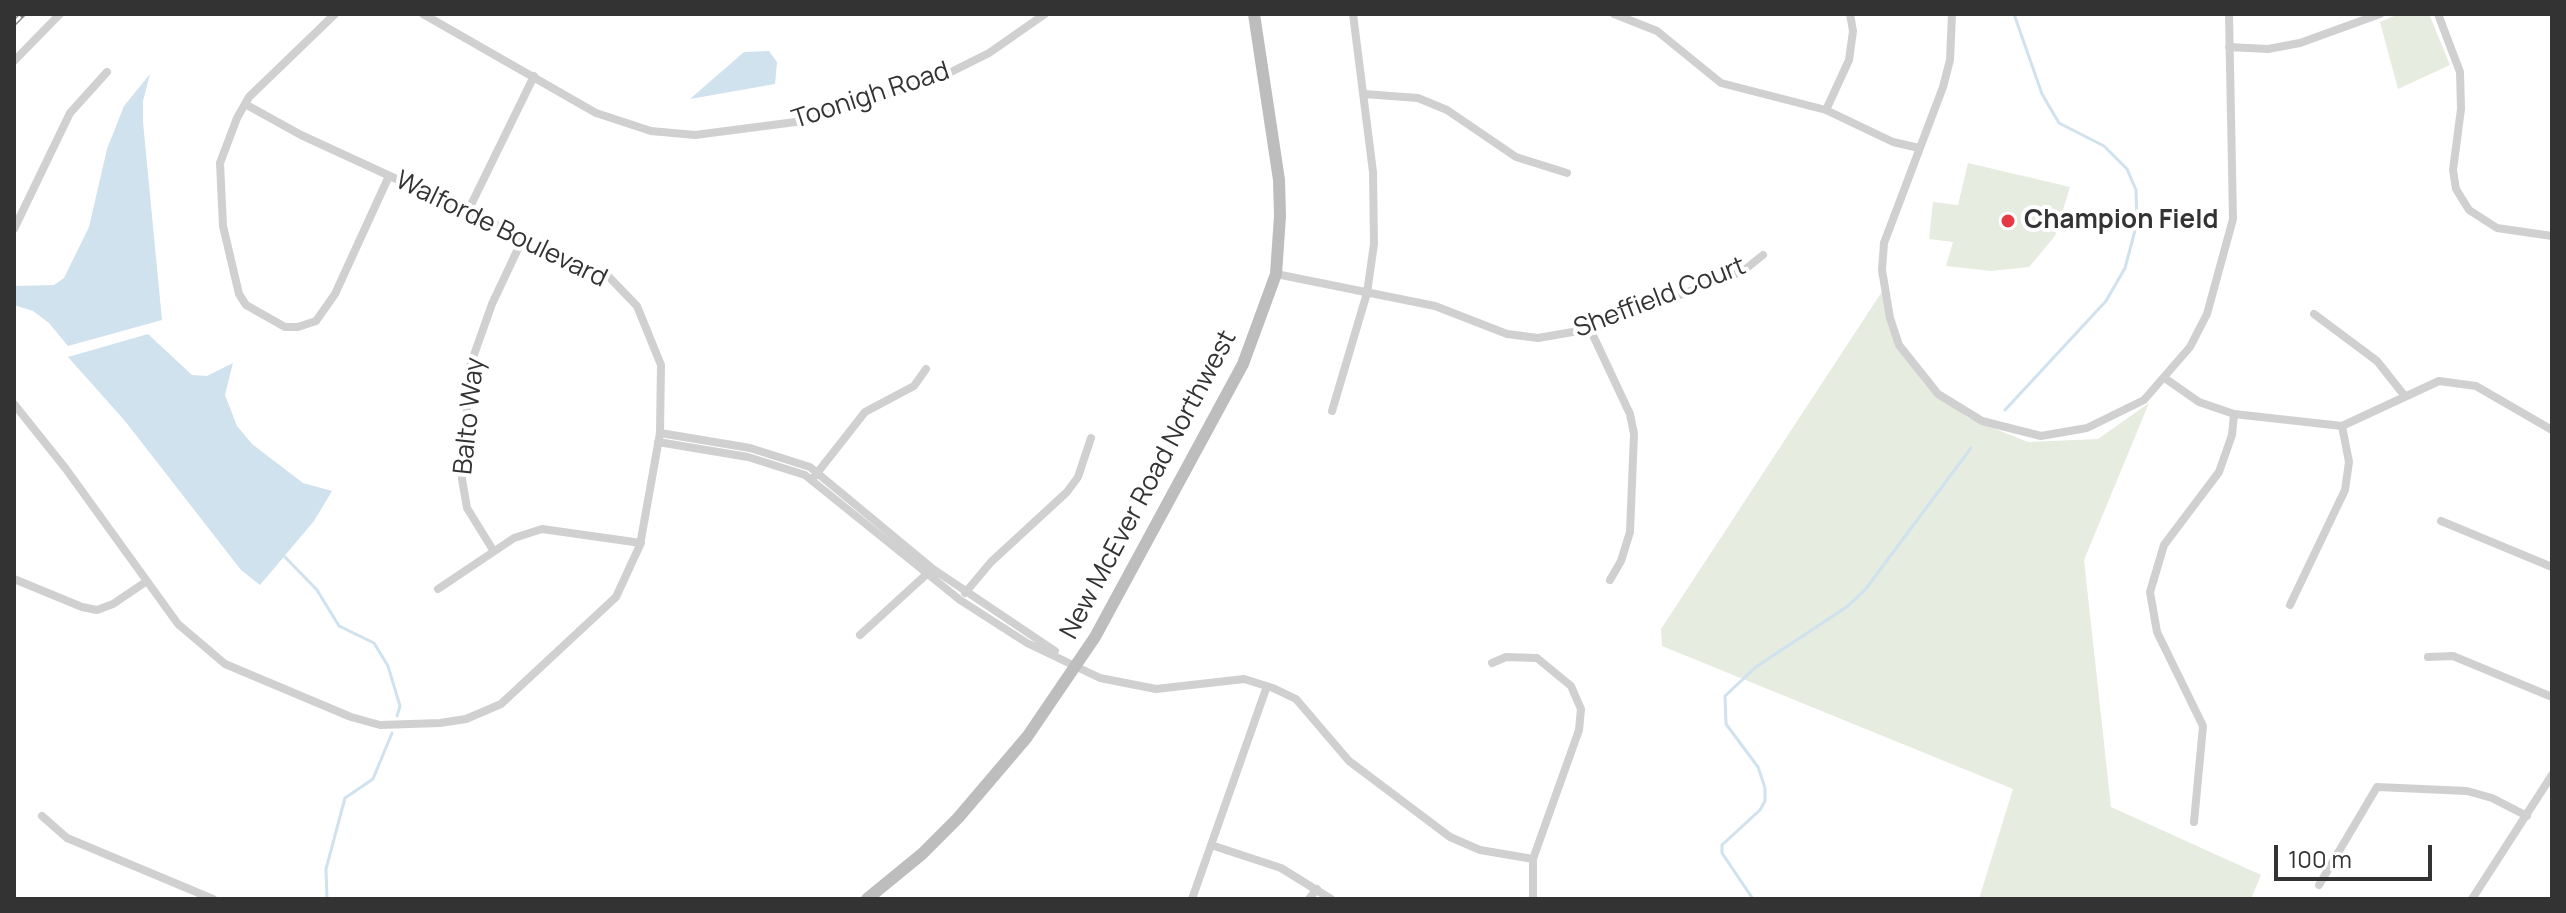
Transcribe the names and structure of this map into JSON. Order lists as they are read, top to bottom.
{
  "streets": {
    "street": [
      "Toonigh Road",
      "Walforde Boulevard",
      "Sheffield Court",
      "Balto Way",
      "New McEver Road Northwest"
    ]
  },
  "crossings": [
    ["Walforde Boulevard", "Balto Way"],
    ["Sheffield Court", "New McEver Road Northwest"]
  ],
  "places": ["Champion Field"],
  "scale_bar": "100 m"
}
